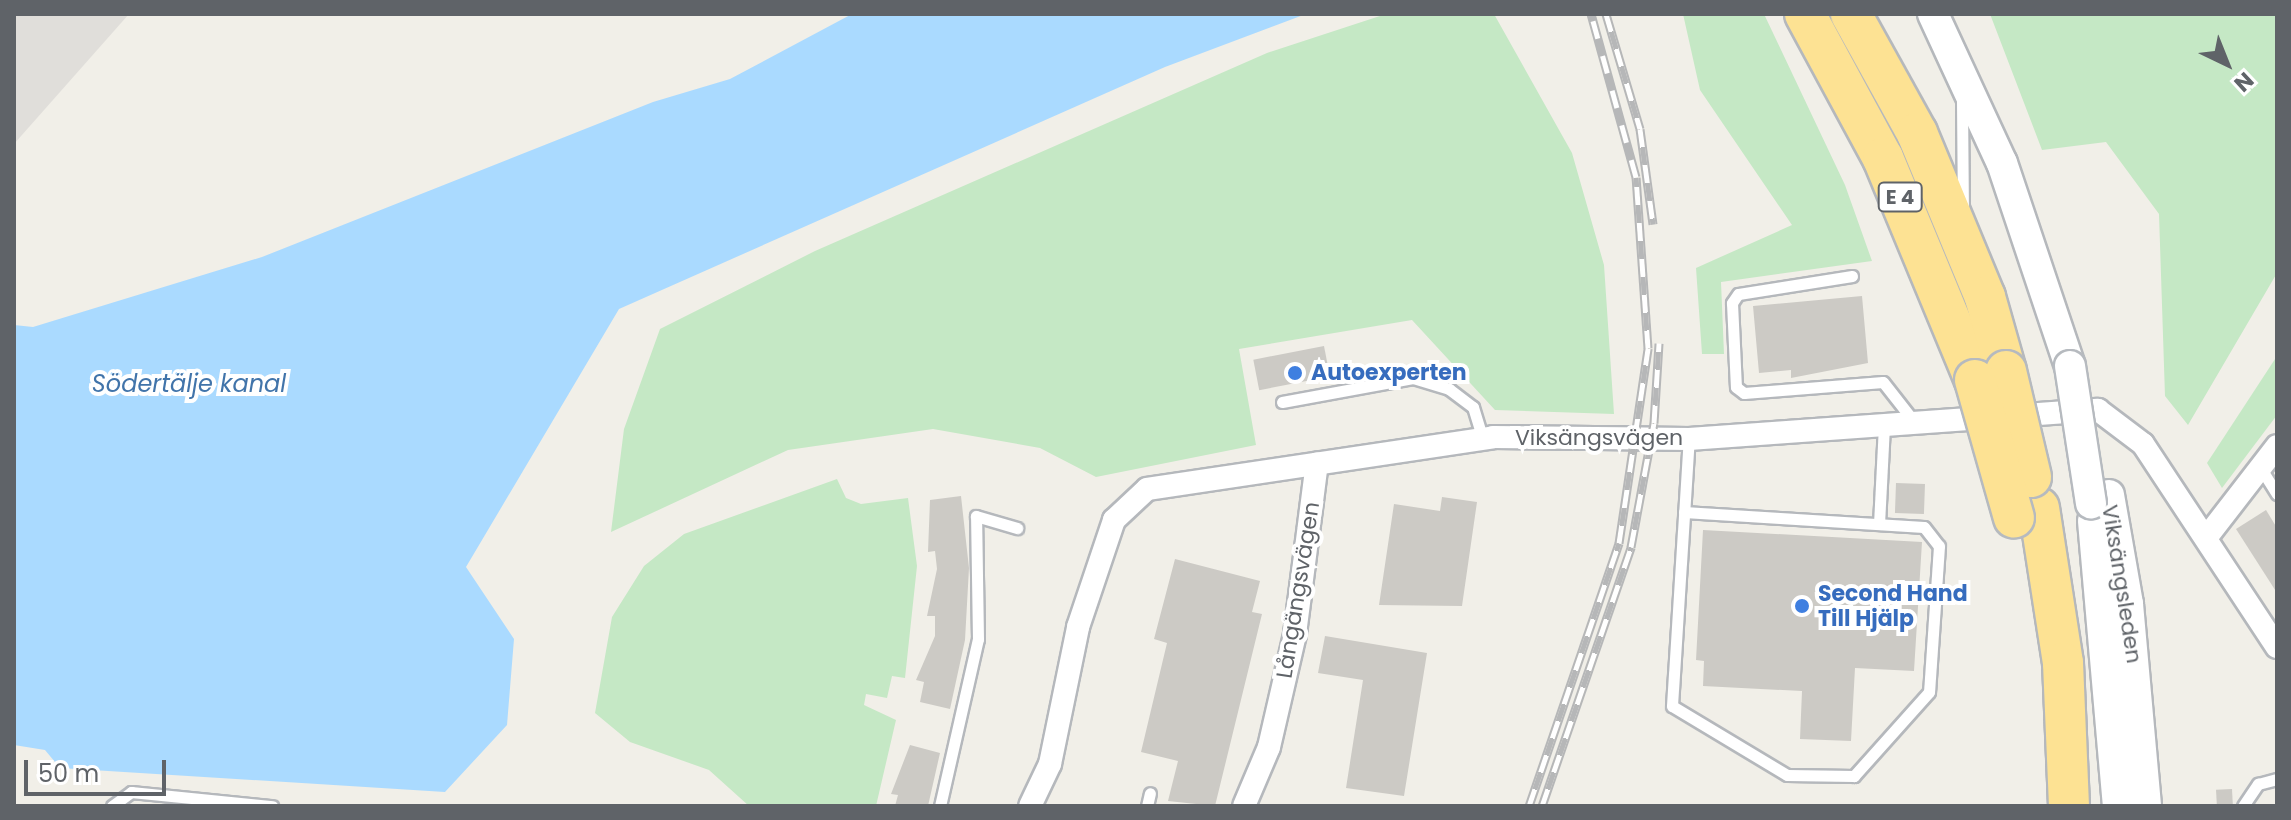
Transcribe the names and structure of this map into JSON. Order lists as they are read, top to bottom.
{
  "streets": {
    "highway": ["E 4"],
    "main road": ["Viksängsleden"],
    "street": ["Viksängsvägen", "Långängsvägen"]
  },
  "crossings": [
    ["Viksängsvägen", "Långängsvägen"]
  ],
  "water": ["Södertälje kanal"],
  "places": ["Autoexperten", "Second Hand Till Hjälp"],
  "scale_bar": "50 m",
  "north": "bottom right"
}
